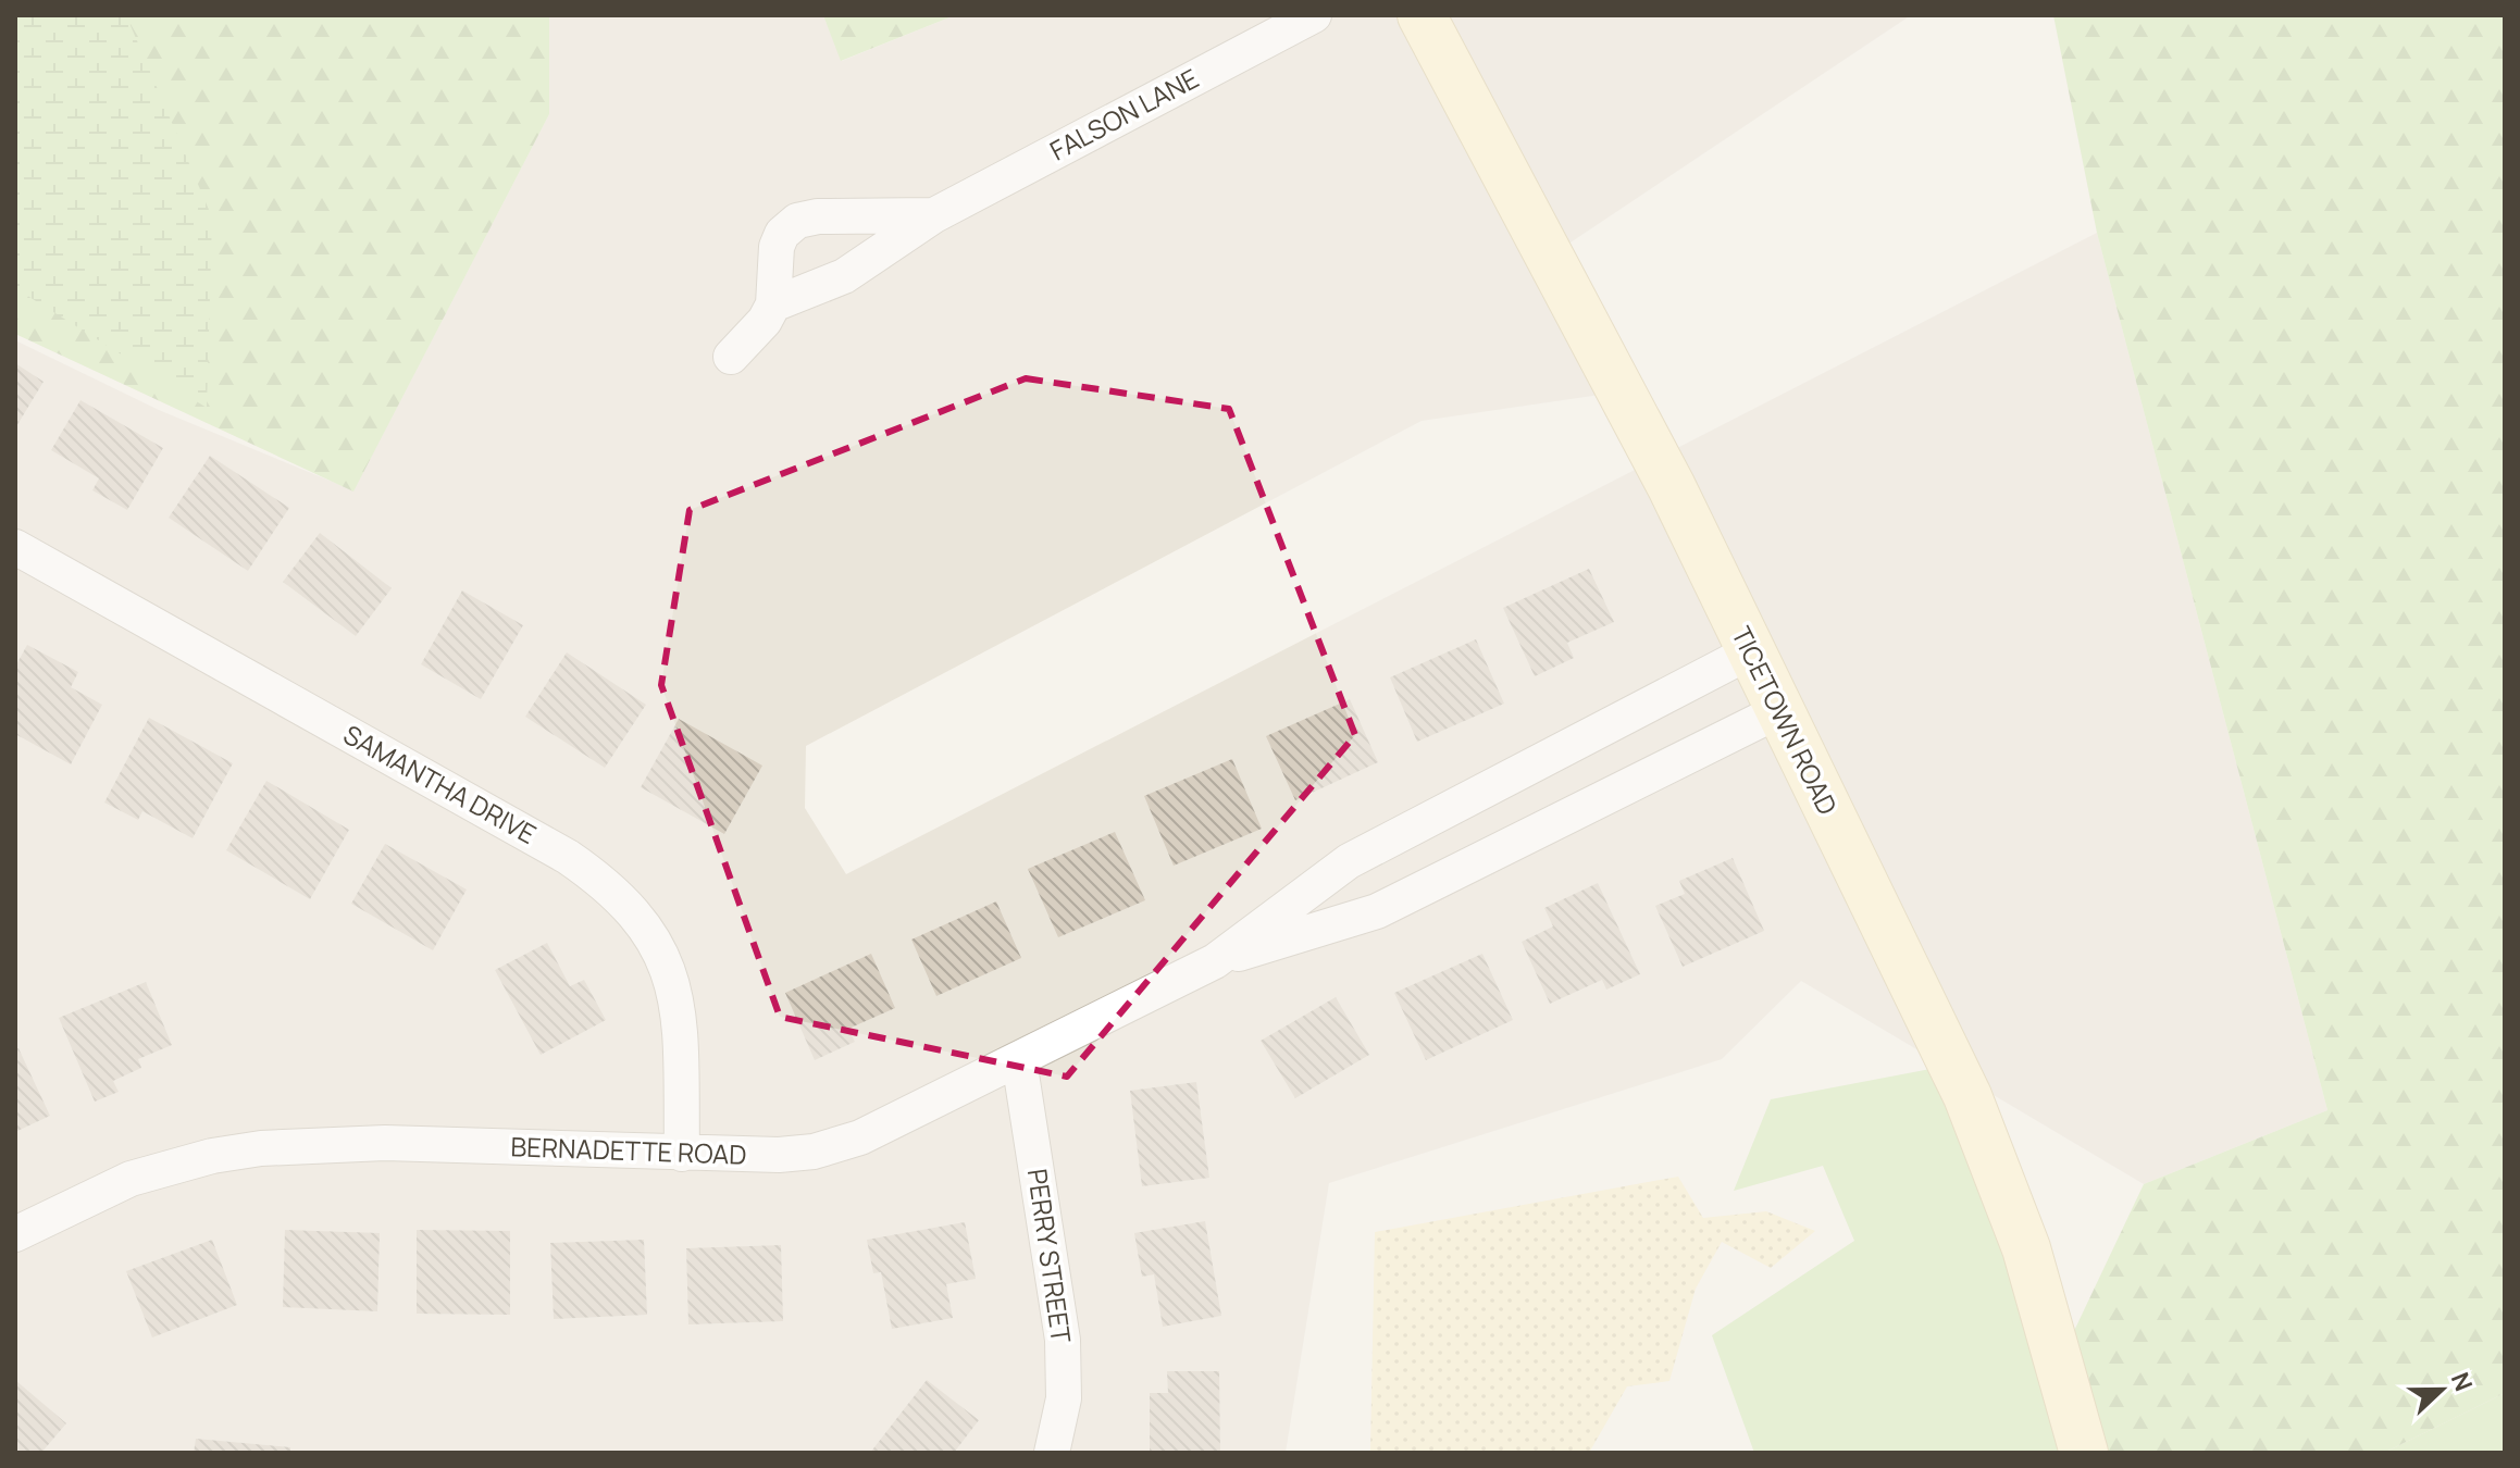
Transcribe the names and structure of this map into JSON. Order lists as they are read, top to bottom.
{
  "streets": {
    "street": [
      "FALSON LANE",
      "TICETOWN ROAD",
      "SAMANTHA DRIVE",
      "BERNADETTE ROAD",
      "PERRY STREET"
    ]
  },
  "crossings": [
    ["TICETOWN ROAD", "BERNADETTE ROAD"],
    ["SAMANTHA DRIVE", "BERNADETTE ROAD"],
    ["BERNADETTE ROAD", "PERRY STREET"]
  ],
  "north": "right"
}
